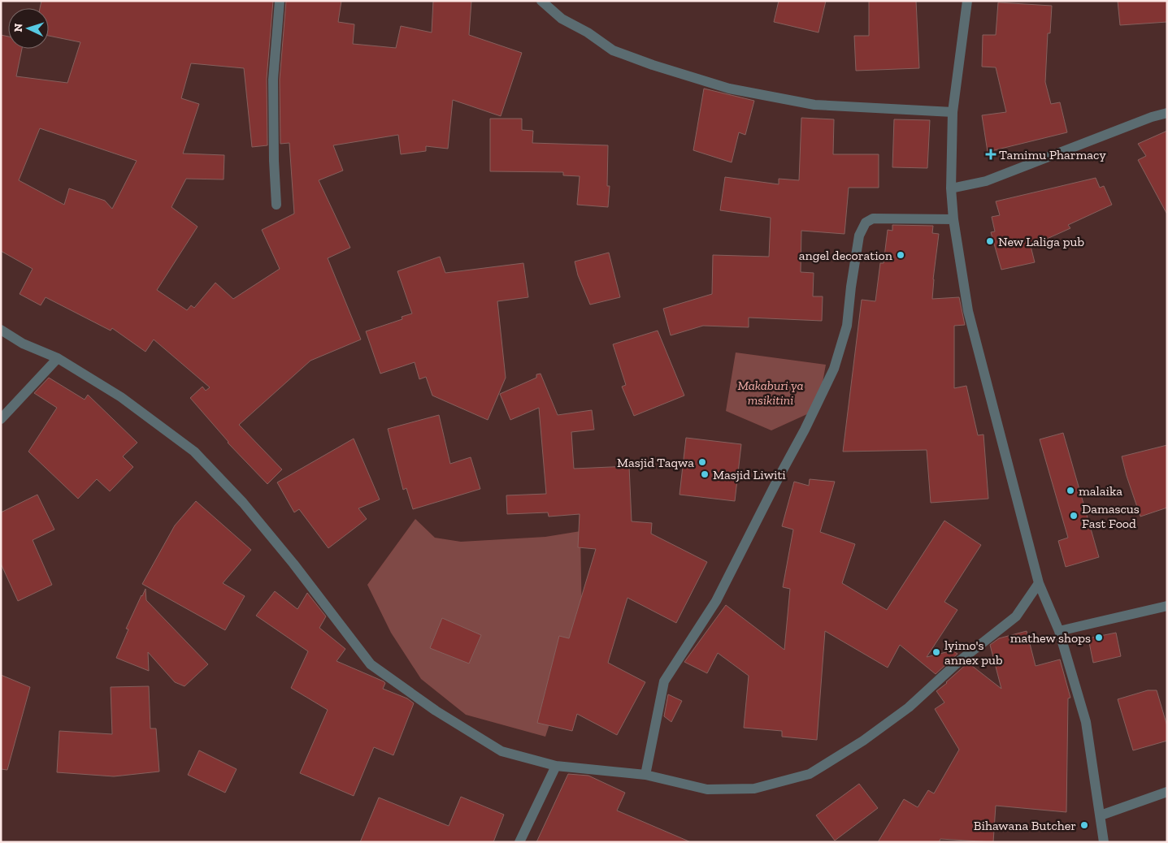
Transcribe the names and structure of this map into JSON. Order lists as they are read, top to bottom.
{
  "parks": ["Makaburi ya msikitini"],
  "places": {
    "health": ["Tamimu Pharmacy"],
    "other": [
      "New Laliga pub",
      "angel decoration",
      "Masjid Taqwa",
      "Masjid Liwiti",
      "malaika",
      "Damascus Fast Food",
      "mathew shops",
      "lyimo's annex pub",
      "Bihawana Butcher"
    ]
  },
  "north": "left"
}
